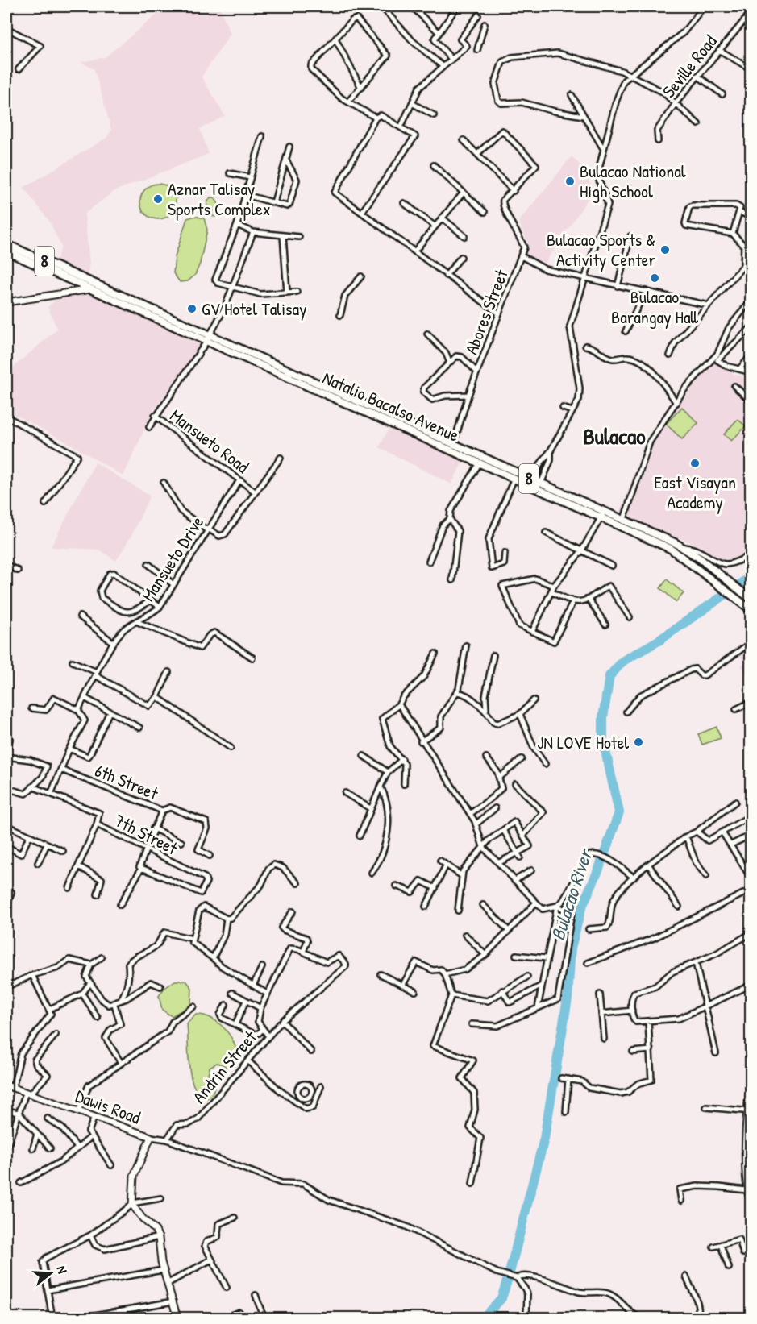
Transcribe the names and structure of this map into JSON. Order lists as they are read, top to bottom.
{
  "streets": {
    "main road": ["8", "Natalio Bacalso Avenue"],
    "street": [
      "Seville Road",
      "Abores Street",
      "Mansueto Road",
      "Mansueto Drive",
      "6th Street",
      "7th Street",
      "Andrin Street",
      "Dawis Road"
    ]
  },
  "crossings": [
    ["Abores Street", "Natalio Bacalso Avenue"],
    ["Natalio Bacalso Avenue", "Mansueto Road"],
    ["Mansueto Road", "Mansueto Drive"]
  ],
  "districts": ["Bulacao"],
  "water": ["Bulacao River"],
  "places": [
    "Bulacao National High School",
    "Aznar Talisay Sports Complex",
    "Bulacao Sports & Activity Center",
    "Bulacao Barangay Hall",
    "GV Hotel Talisay",
    "East Visayan Academy",
    "JN LOVE Hotel"
  ],
  "north": "right"
}
